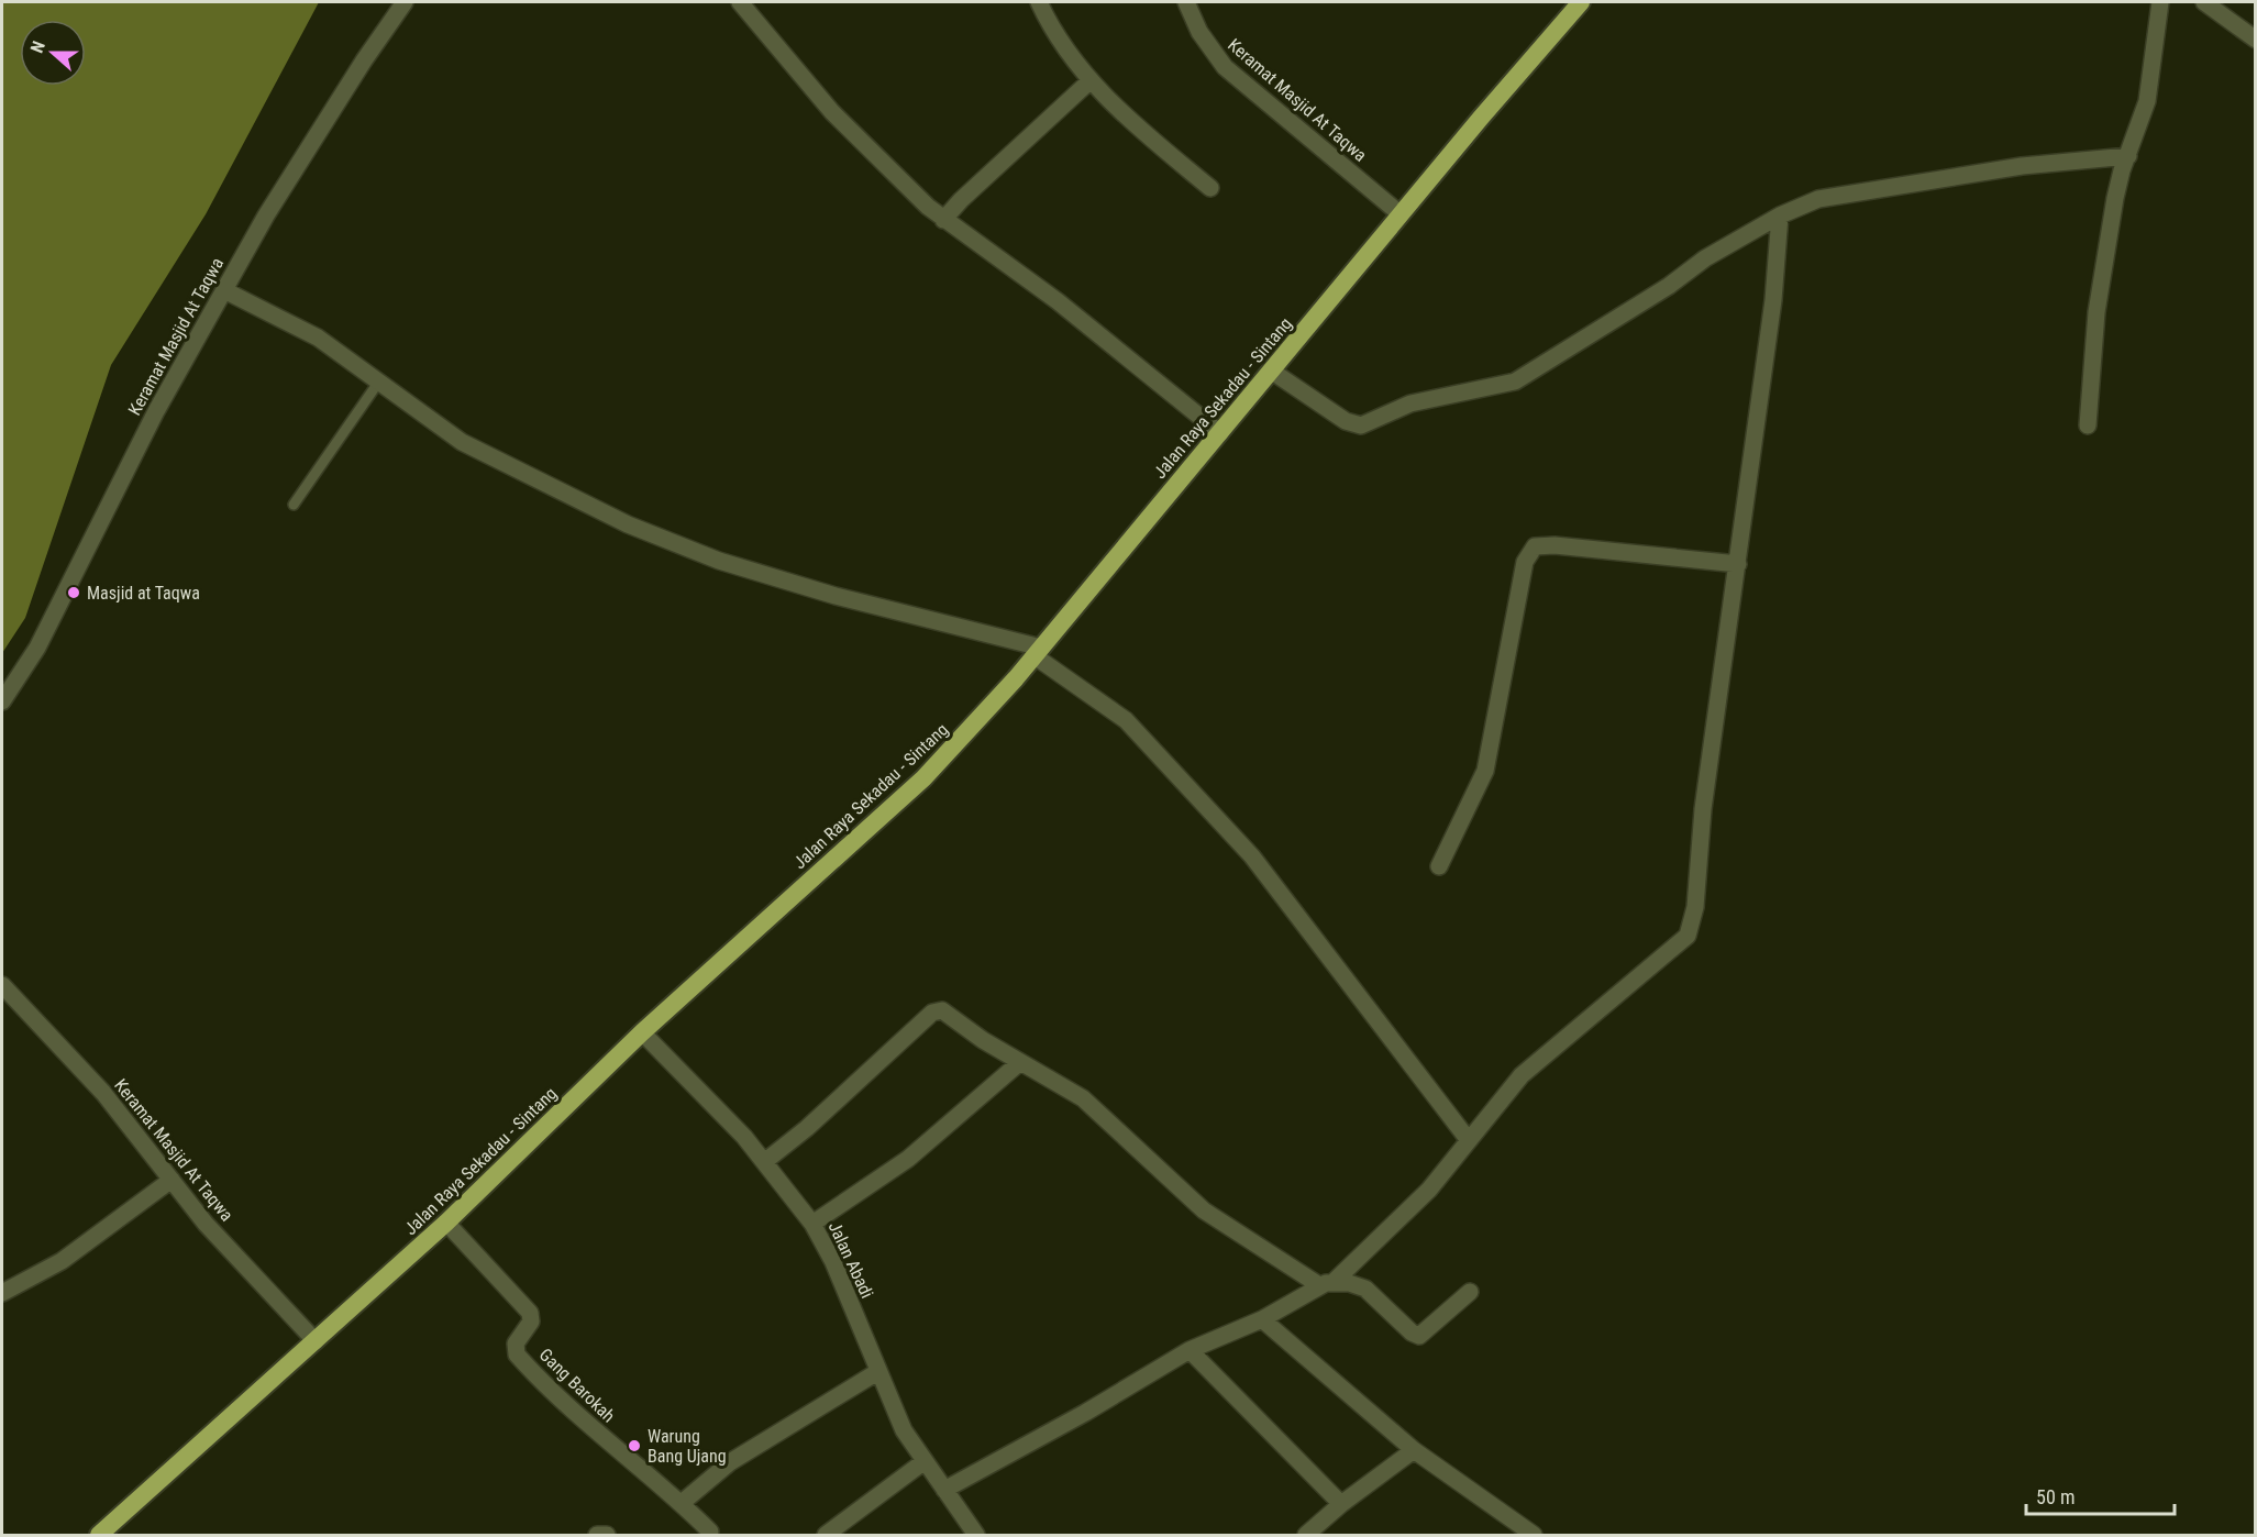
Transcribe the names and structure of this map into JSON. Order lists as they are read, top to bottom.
{
  "streets": {
    "highway": ["Jalan Raya Sekadau - Sintang"],
    "street": ["Keramat Masjid At Taqwa", "Jalan Abadi", "Gang Barokah"]
  },
  "crossings": [
    ["Keramat Masjid At Taqwa", "Jalan Raya Sekadau - Sintang"],
    ["Jalan Raya Sekadau - Sintang", "Jalan Abadi"],
    ["Jalan Raya Sekadau - Sintang", "Gang Barokah"]
  ],
  "places": ["Masjid at Taqwa", "Warung Bang Ujang"],
  "scale_bar": "50 m",
  "north": "left"
}
